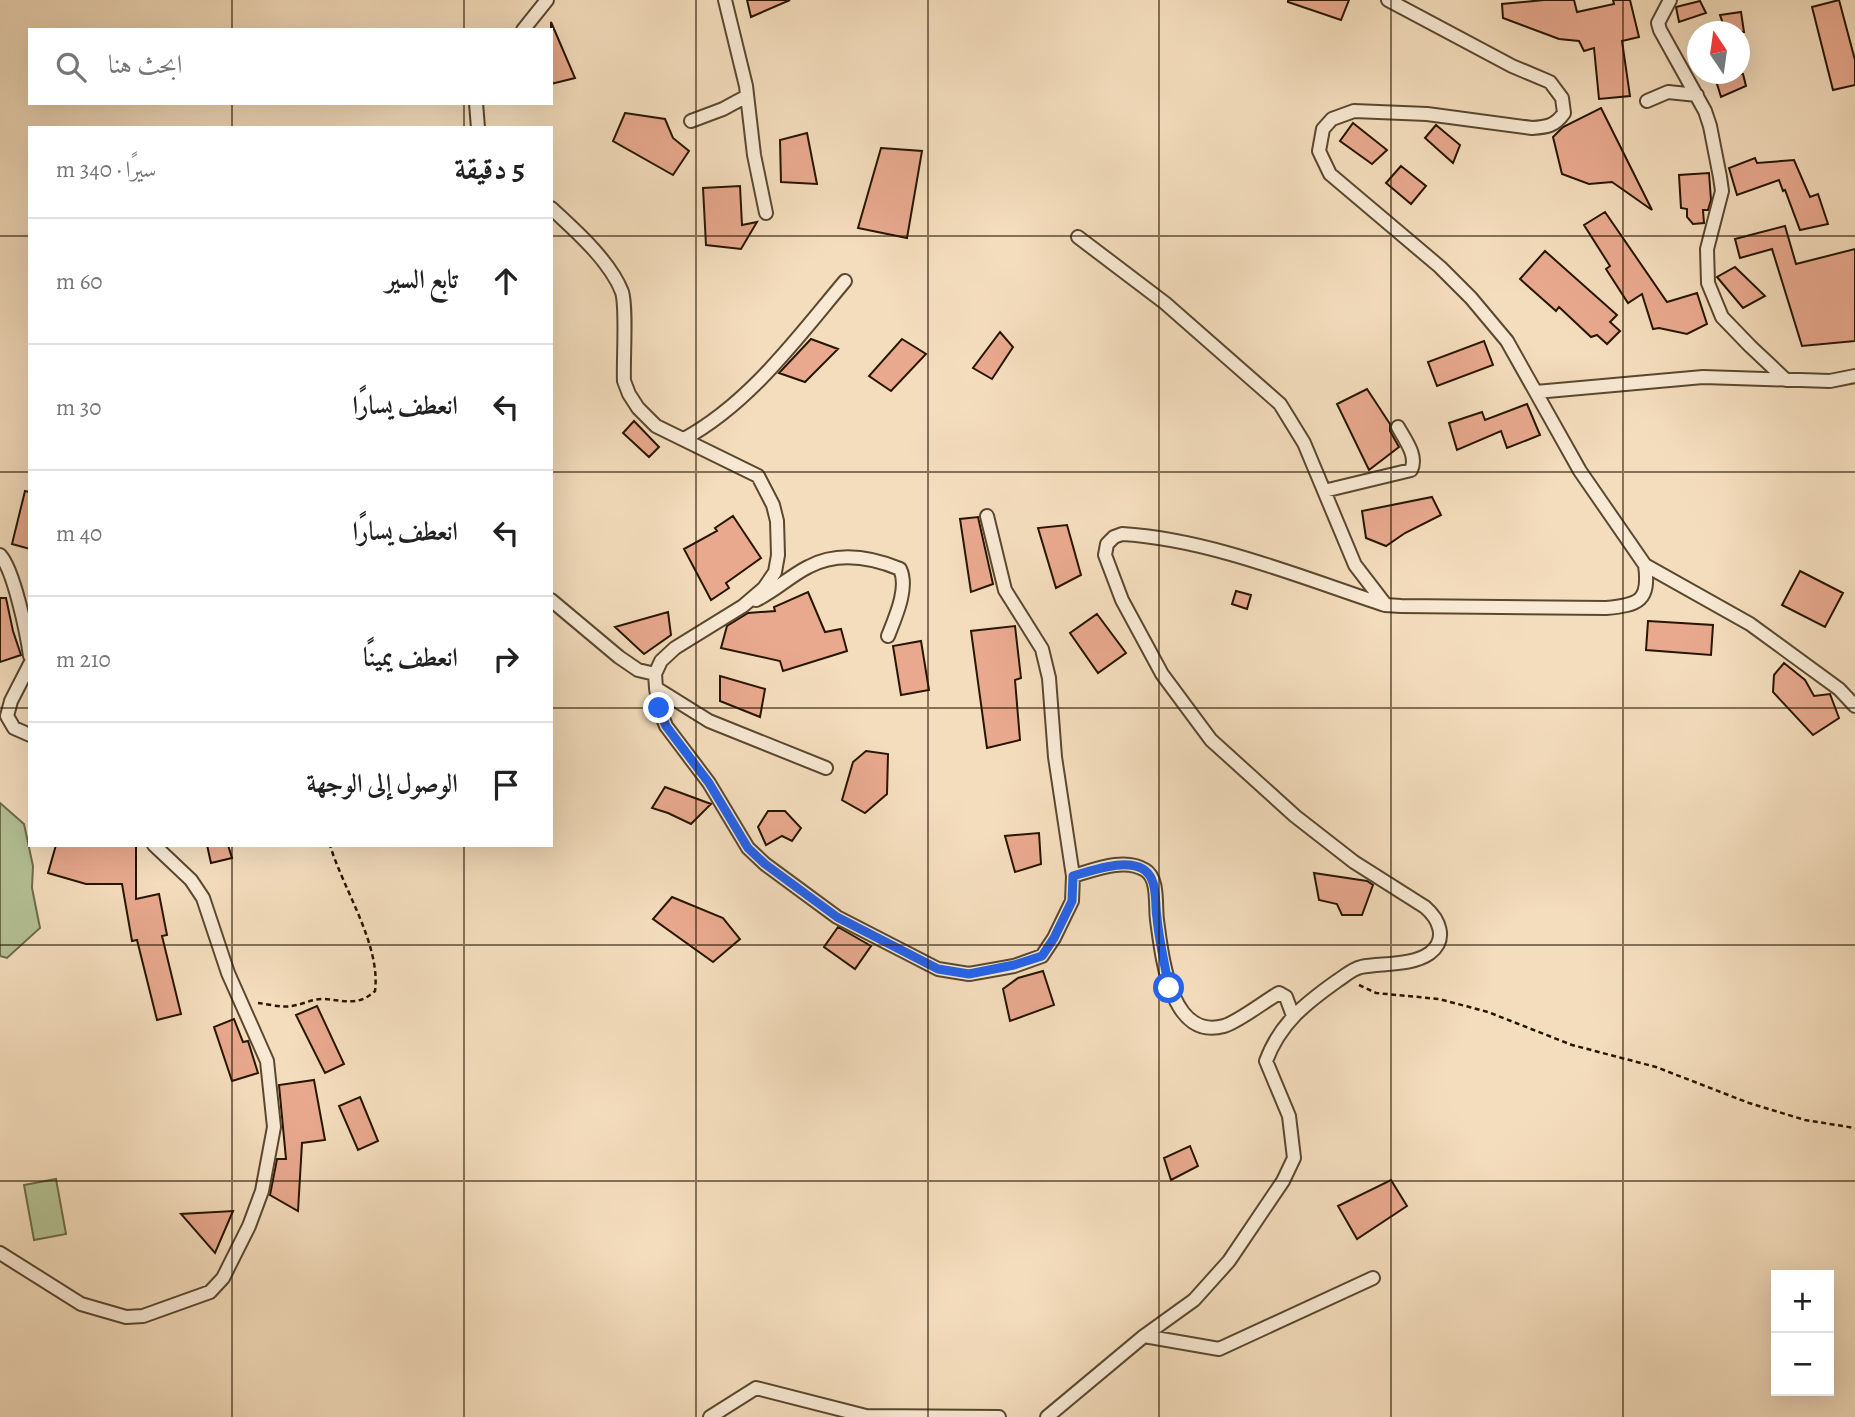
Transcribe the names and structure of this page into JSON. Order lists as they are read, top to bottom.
{
  "north": "top",
  "page": {
    "search": "ابحث هنا",
    "heading": ["5 دقيقة", "سيرًا · 340 m"],
    "list": [
      ["تابع السير", "60 m"],
      ["انعطف يسارًا", "30 m"],
      ["انعطف يسارًا", "40 m"],
      ["انعطف يمينًا", "210 m"],
      "الوصول إلى الوجهة"
    ],
    "map_buttons": ["+", "−"]
  }
}
